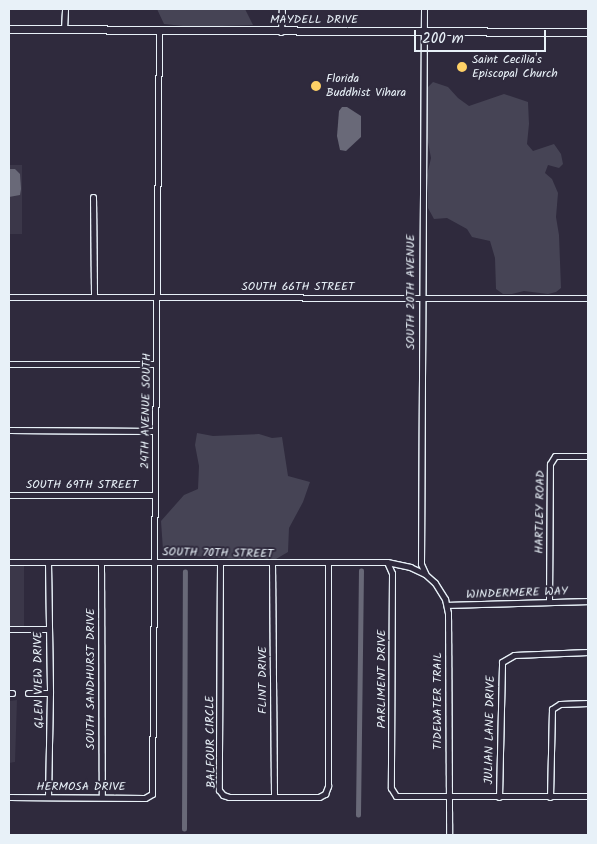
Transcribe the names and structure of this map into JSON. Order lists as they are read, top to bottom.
{
  "streets": {
    "street": [
      "MAYDELL DRIVE",
      "SOUTH 66TH STREET",
      "SOUTH 20TH AVENUE",
      "24TH AVENUE SOUTH",
      "SOUTH 69TH STREET",
      "HARTLEY ROAD",
      "SOUTH 70TH STREET",
      "WINDERMERE WAY",
      "SOUTH SANDHURST DRIVE",
      "PARLIMENT DRIVE",
      "GLEN VIEW DRIVE",
      "FLINT DRIVE",
      "TIDEWATER TRAIL",
      "JULIAN LANE DRIVE",
      "BALFOUR CIRCLE",
      "HERMOSA DRIVE"
    ]
  },
  "crossings": [
    ["MAYDELL DRIVE", "SOUTH 20TH AVENUE"],
    ["MAYDELL DRIVE", "24TH AVENUE SOUTH"],
    ["SOUTH 66TH STREET", "SOUTH 20TH AVENUE"],
    ["SOUTH 66TH STREET", "24TH AVENUE SOUTH"],
    ["SOUTH 20TH AVENUE", "SOUTH 70TH STREET"],
    ["SOUTH 20TH AVENUE", "TIDEWATER TRAIL"],
    ["24TH AVENUE SOUTH", "SOUTH 69TH STREET"],
    ["24TH AVENUE SOUTH", "SOUTH 70TH STREET"],
    ["24TH AVENUE SOUTH", "HERMOSA DRIVE"],
    ["HARTLEY ROAD", "WINDERMERE WAY"],
    ["SOUTH 70TH STREET", "SOUTH SANDHURST DRIVE"],
    ["SOUTH 70TH STREET", "PARLIMENT DRIVE"],
    ["SOUTH 70TH STREET", "GLEN VIEW DRIVE"],
    ["SOUTH 70TH STREET", "FLINT DRIVE"],
    ["SOUTH 70TH STREET", "TIDEWATER TRAIL"],
    ["SOUTH 70TH STREET", "BALFOUR CIRCLE"],
    ["WINDERMERE WAY", "TIDEWATER TRAIL"],
    ["SOUTH SANDHURST DRIVE", "HERMOSA DRIVE"],
    ["PARLIMENT DRIVE", "TIDEWATER TRAIL"],
    ["GLEN VIEW DRIVE", "HERMOSA DRIVE"],
    ["FLINT DRIVE", "BALFOUR CIRCLE"]
  ],
  "places": ["Saint Cecilia's Episcopal Church", "Florida Buddhist Vihara"],
  "scale_bar": "200 m"
}
